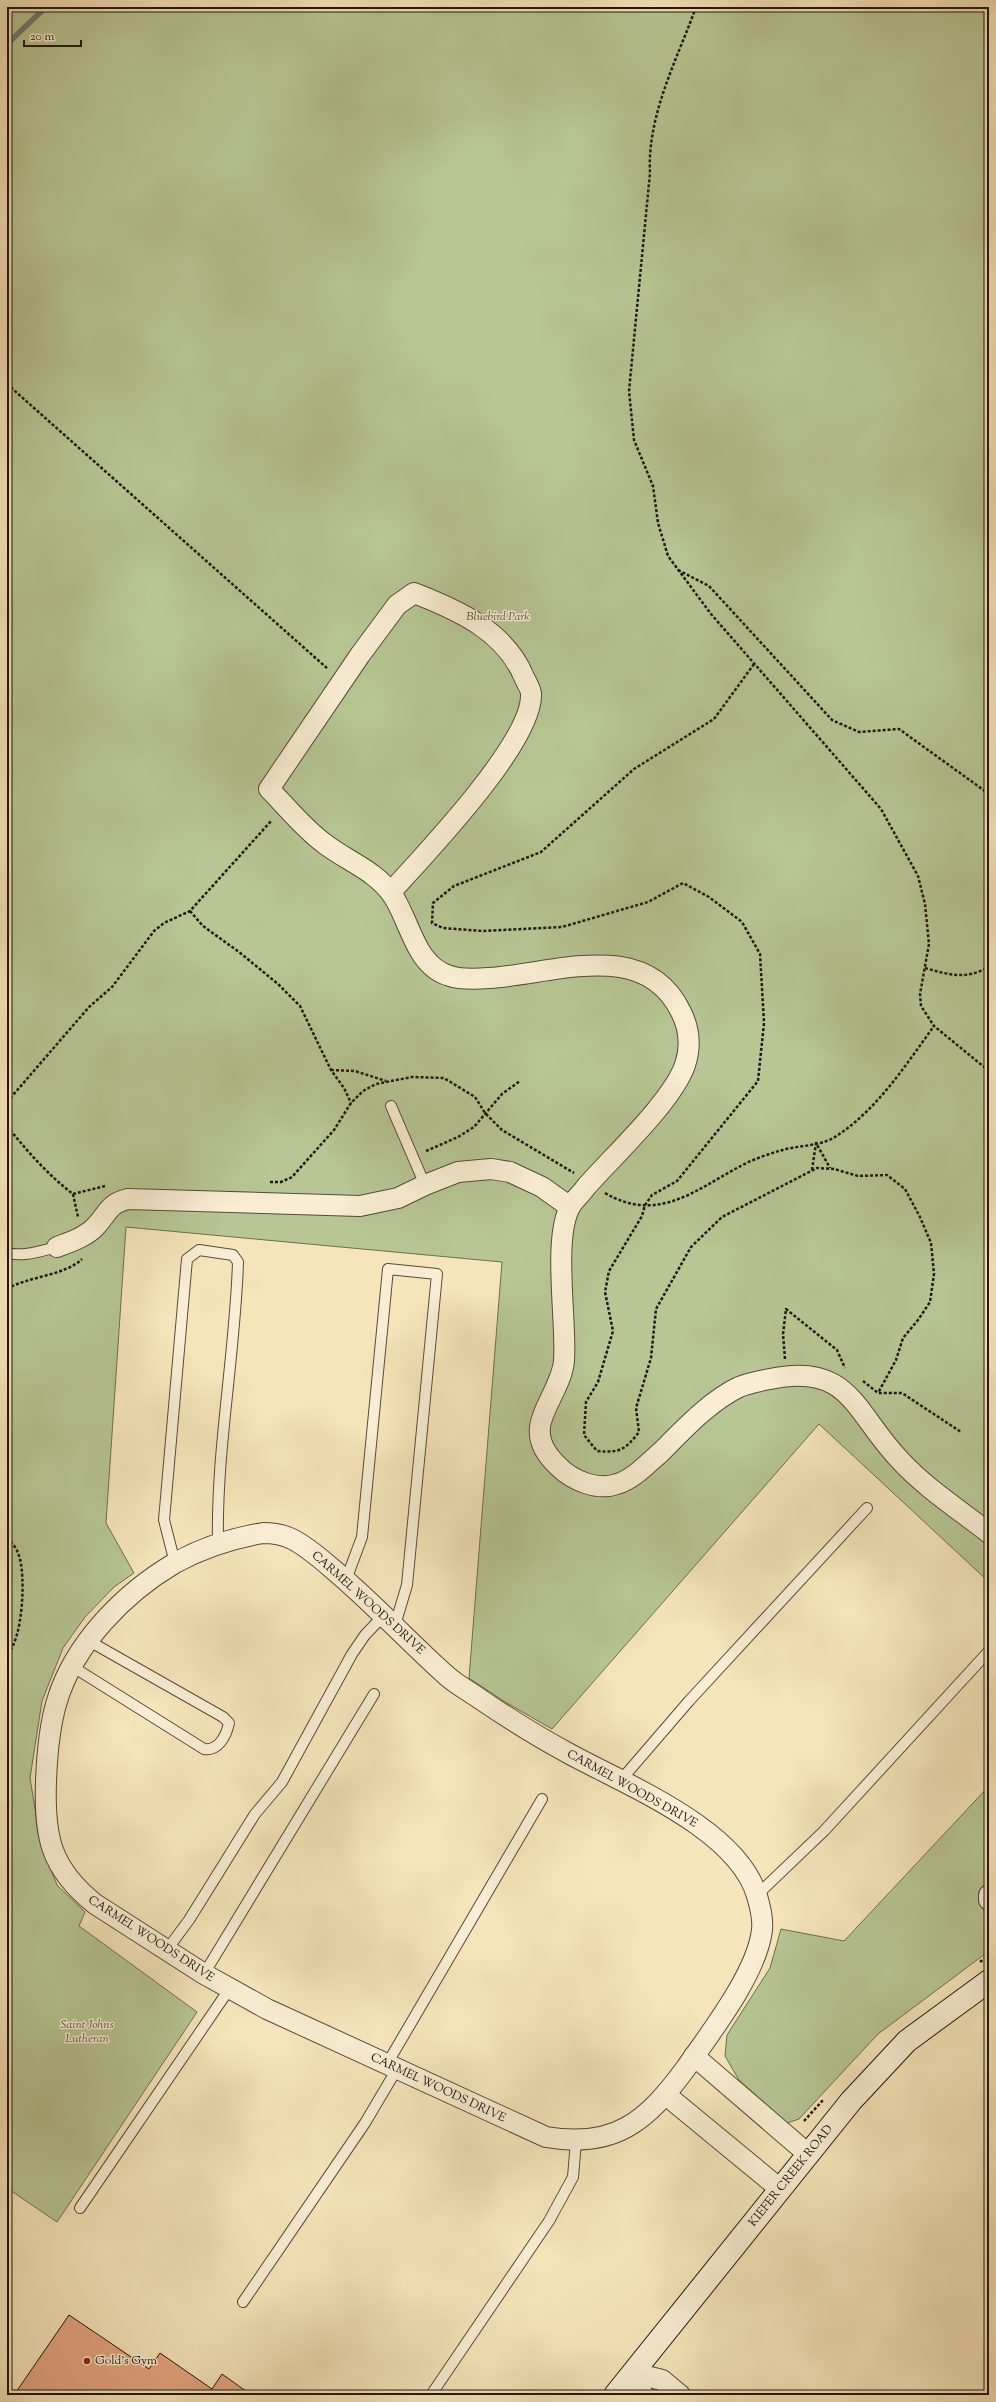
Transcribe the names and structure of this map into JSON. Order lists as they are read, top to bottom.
{
  "streets": {
    "street": ["CARMEL WOODS DRIVE", "KIEFER CREEK ROAD"]
  },
  "parks": ["Bluebird Park", "Saint Johns Lutheran"],
  "places": ["Gold's Gym"],
  "scale_bar": "20 m"
}
